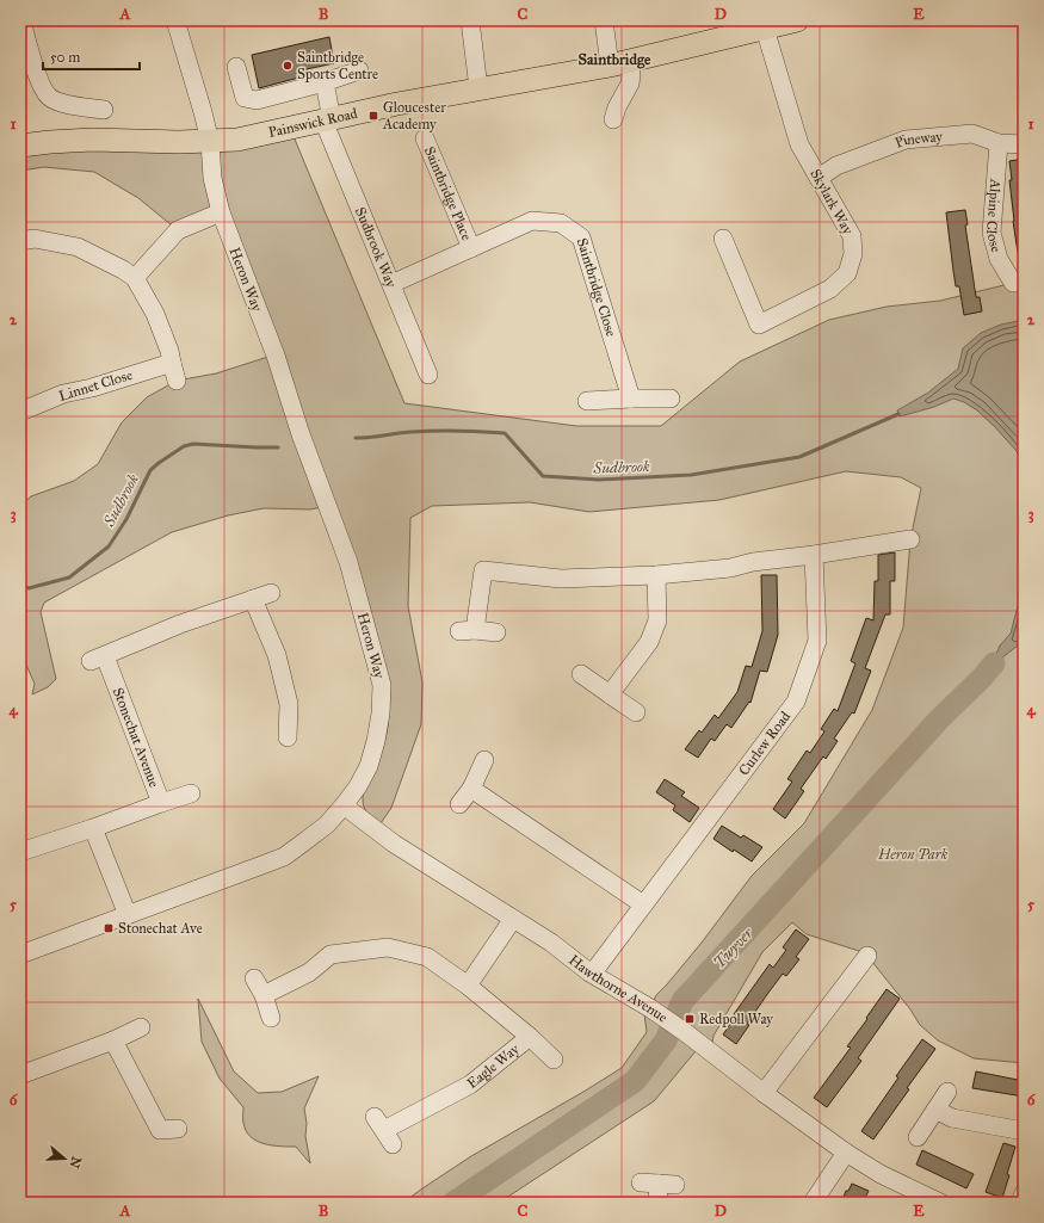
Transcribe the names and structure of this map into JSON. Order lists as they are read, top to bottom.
{
  "streets": {
    "main road": ["Painswick Road"],
    "street": [
      "Pineway",
      "Saintbridge Place",
      "Skylark Way",
      "Alpine Close",
      "Sudbrook Way",
      "Heron Way",
      "Saintbridge Close",
      "Linnet Close",
      "Stonechat Avenue",
      "Curlew Road",
      "Hawthorne Avenue",
      "Eagle Way"
    ]
  },
  "crossings": [
    ["Painswick Road", "Skylark Way"],
    ["Painswick Road", "Sudbrook Way"],
    ["Painswick Road", "Heron Way"],
    ["Pineway", "Skylark Way"],
    ["Pineway", "Alpine Close"],
    ["Saintbridge Place", "Saintbridge Close"],
    ["Sudbrook Way", "Saintbridge Close"],
    ["Heron Way", "Hawthorne Avenue"],
    ["Curlew Road", "Hawthorne Avenue"]
  ],
  "districts": ["Saintbridge"],
  "water": ["Sudbrook", "Twyver"],
  "parks": ["Heron Park"],
  "places": {
    "other": ["Saintbridge Sports Centre"],
    "transit": ["Gloucester Academy", "Stonechat Ave", "Redpoll Way"]
  },
  "scale_bar": "50 m",
  "north": "right",
  "grid": {
    "columns": [
      "A",
      "B",
      "C",
      "D",
      "E"
    ],
    "rows": [
      "1",
      "2",
      "3",
      "4",
      "5",
      "6"
    ]
  }
}
